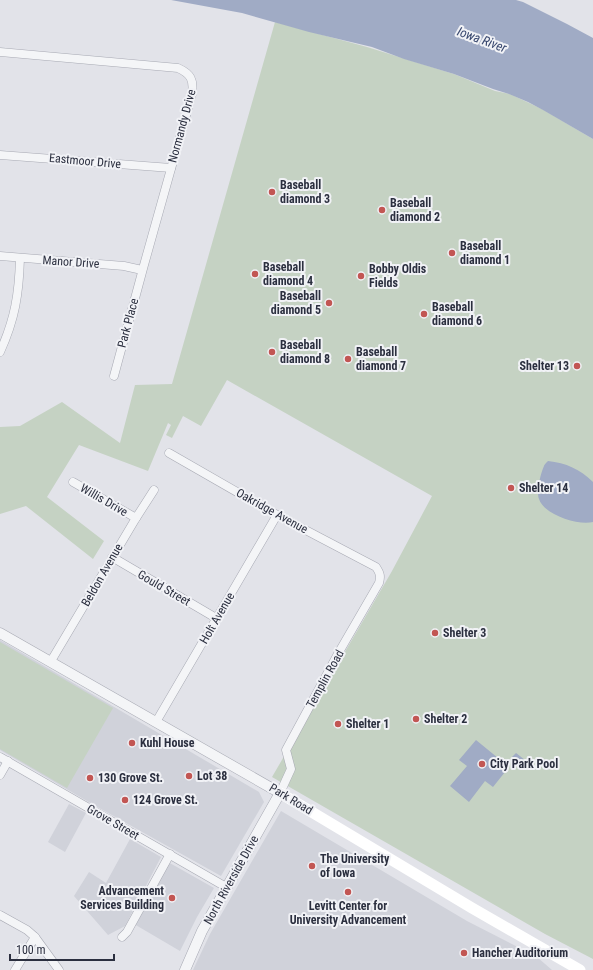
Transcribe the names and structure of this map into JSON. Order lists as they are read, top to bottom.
{
  "streets": {
    "main road": ["Park Road"],
    "street": [
      "Normandy Drive",
      "Eastmoor Drive",
      "Manor Drive",
      "Park Place",
      "Willis Drive",
      "Oakridge Avenue",
      "Beldon Avenue",
      "Gould Street",
      "Holt Avenue",
      "Templin Road",
      "Grove Street",
      "North Riverside Drive"
    ]
  },
  "crossings": [
    ["Normandy Drive", "Eastmoor Drive"],
    ["Normandy Drive", "Manor Drive"],
    ["Normandy Drive", "Park Place"],
    ["Manor Drive", "Park Place"],
    ["Willis Drive", "Beldon Avenue"],
    ["Oakridge Avenue", "Holt Avenue"],
    ["Oakridge Avenue", "Templin Road"],
    ["Beldon Avenue", "Gould Street"],
    ["Beldon Avenue", "Park Road"],
    ["Gould Street", "Holt Avenue"],
    ["Holt Avenue", "Park Road"],
    ["Templin Road", "Park Road"],
    ["Templin Road", "North Riverside Drive"],
    ["Park Road", "North Riverside Drive"],
    ["Grove Street", "North Riverside Drive"]
  ],
  "water": ["Iowa River"],
  "places": [
    "Baseball diamond 3",
    "Baseball diamond 2",
    "Baseball diamond 1",
    "Baseball diamond 4",
    "Bobby Oldis Fields",
    "Baseball diamond 5",
    "Baseball diamond 6",
    "Baseball diamond 8",
    "Baseball diamond 7",
    "Shelter 13",
    "Shelter 14",
    "Shelter 3",
    "Shelter 2",
    "Shelter 1",
    "Kuhl House",
    "City Park Pool",
    "Lot 38",
    "130 Grove St.",
    "124 Grove St.",
    "The University of Iowa",
    "Levitt Center for University Advancement",
    "Advancement Services Building",
    "Hancher Auditorium"
  ],
  "scale_bar": "100 m"
}
